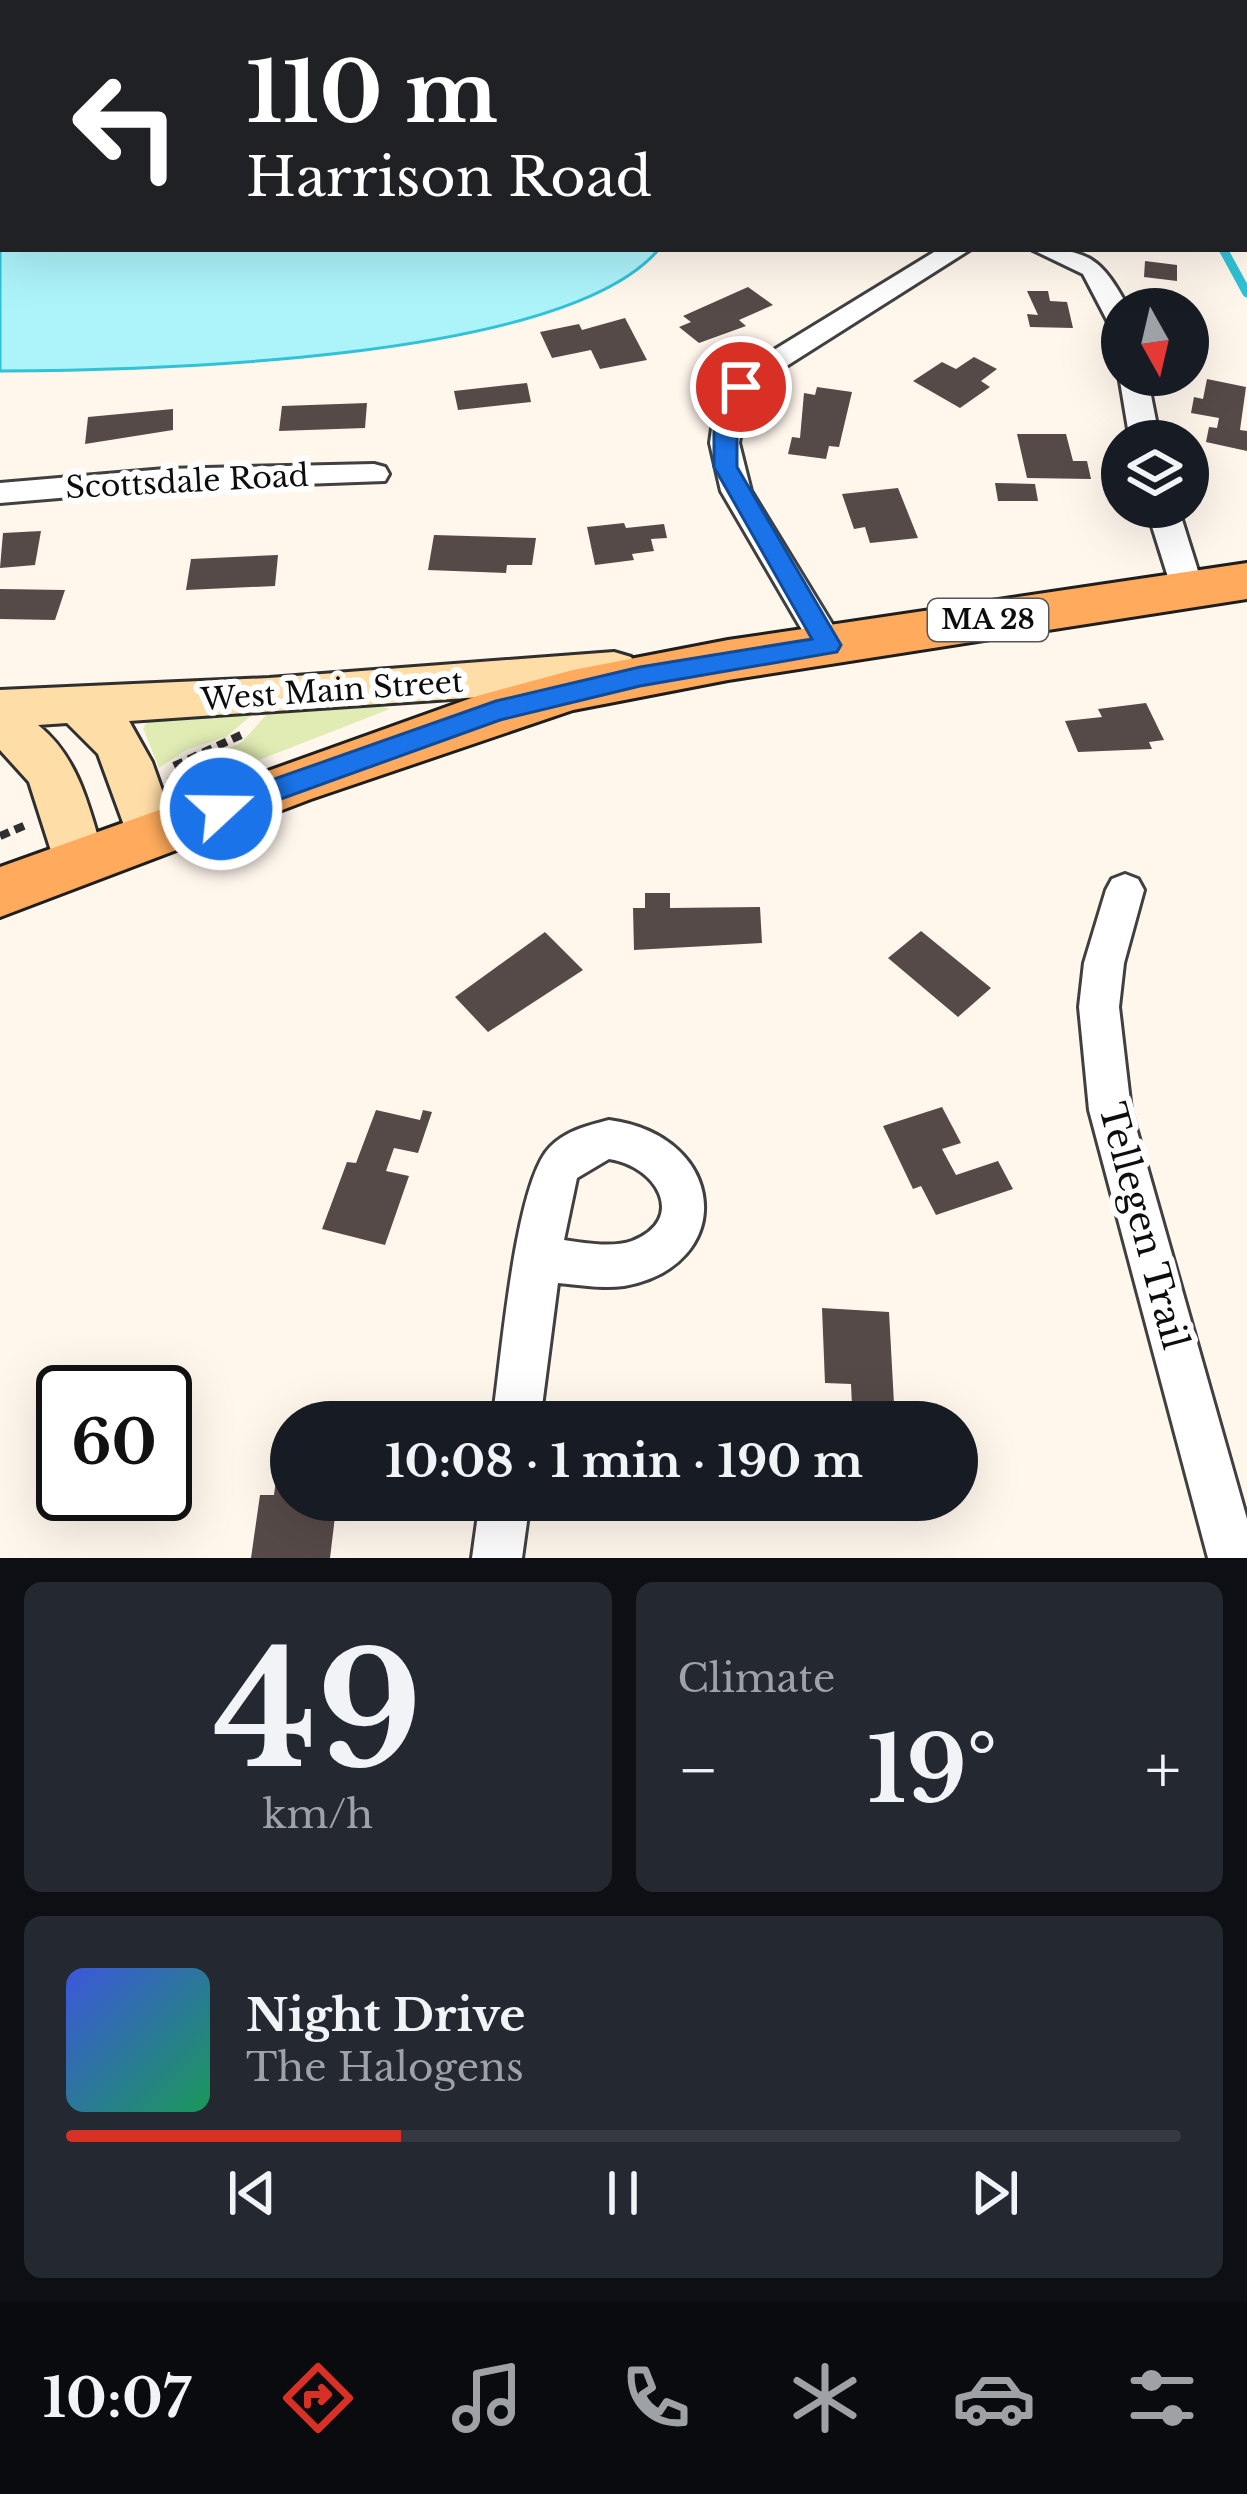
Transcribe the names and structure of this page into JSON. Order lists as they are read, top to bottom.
{
  "streets": {
    "main road": ["MA 28", "West Main Street"],
    "street": ["Scottsdale Road", "Tellegen Trail"]
  },
  "crossings": [
    ["MA 28", "West Main Street"]
  ],
  "north": "bottom",
  "page": {
    "turn": ["110 m", "Harrison Road"],
    "limit": "60",
    "trip": "10:08 · 1 min · 190 m",
    "tile": [
      ["49", "km/h"],
      "Climate"
    ],
    "heat": ["−", "19°", "+"],
    "song": ["Night Drive", "The Halogens"],
    "tabs": "10:07"
  }
}
